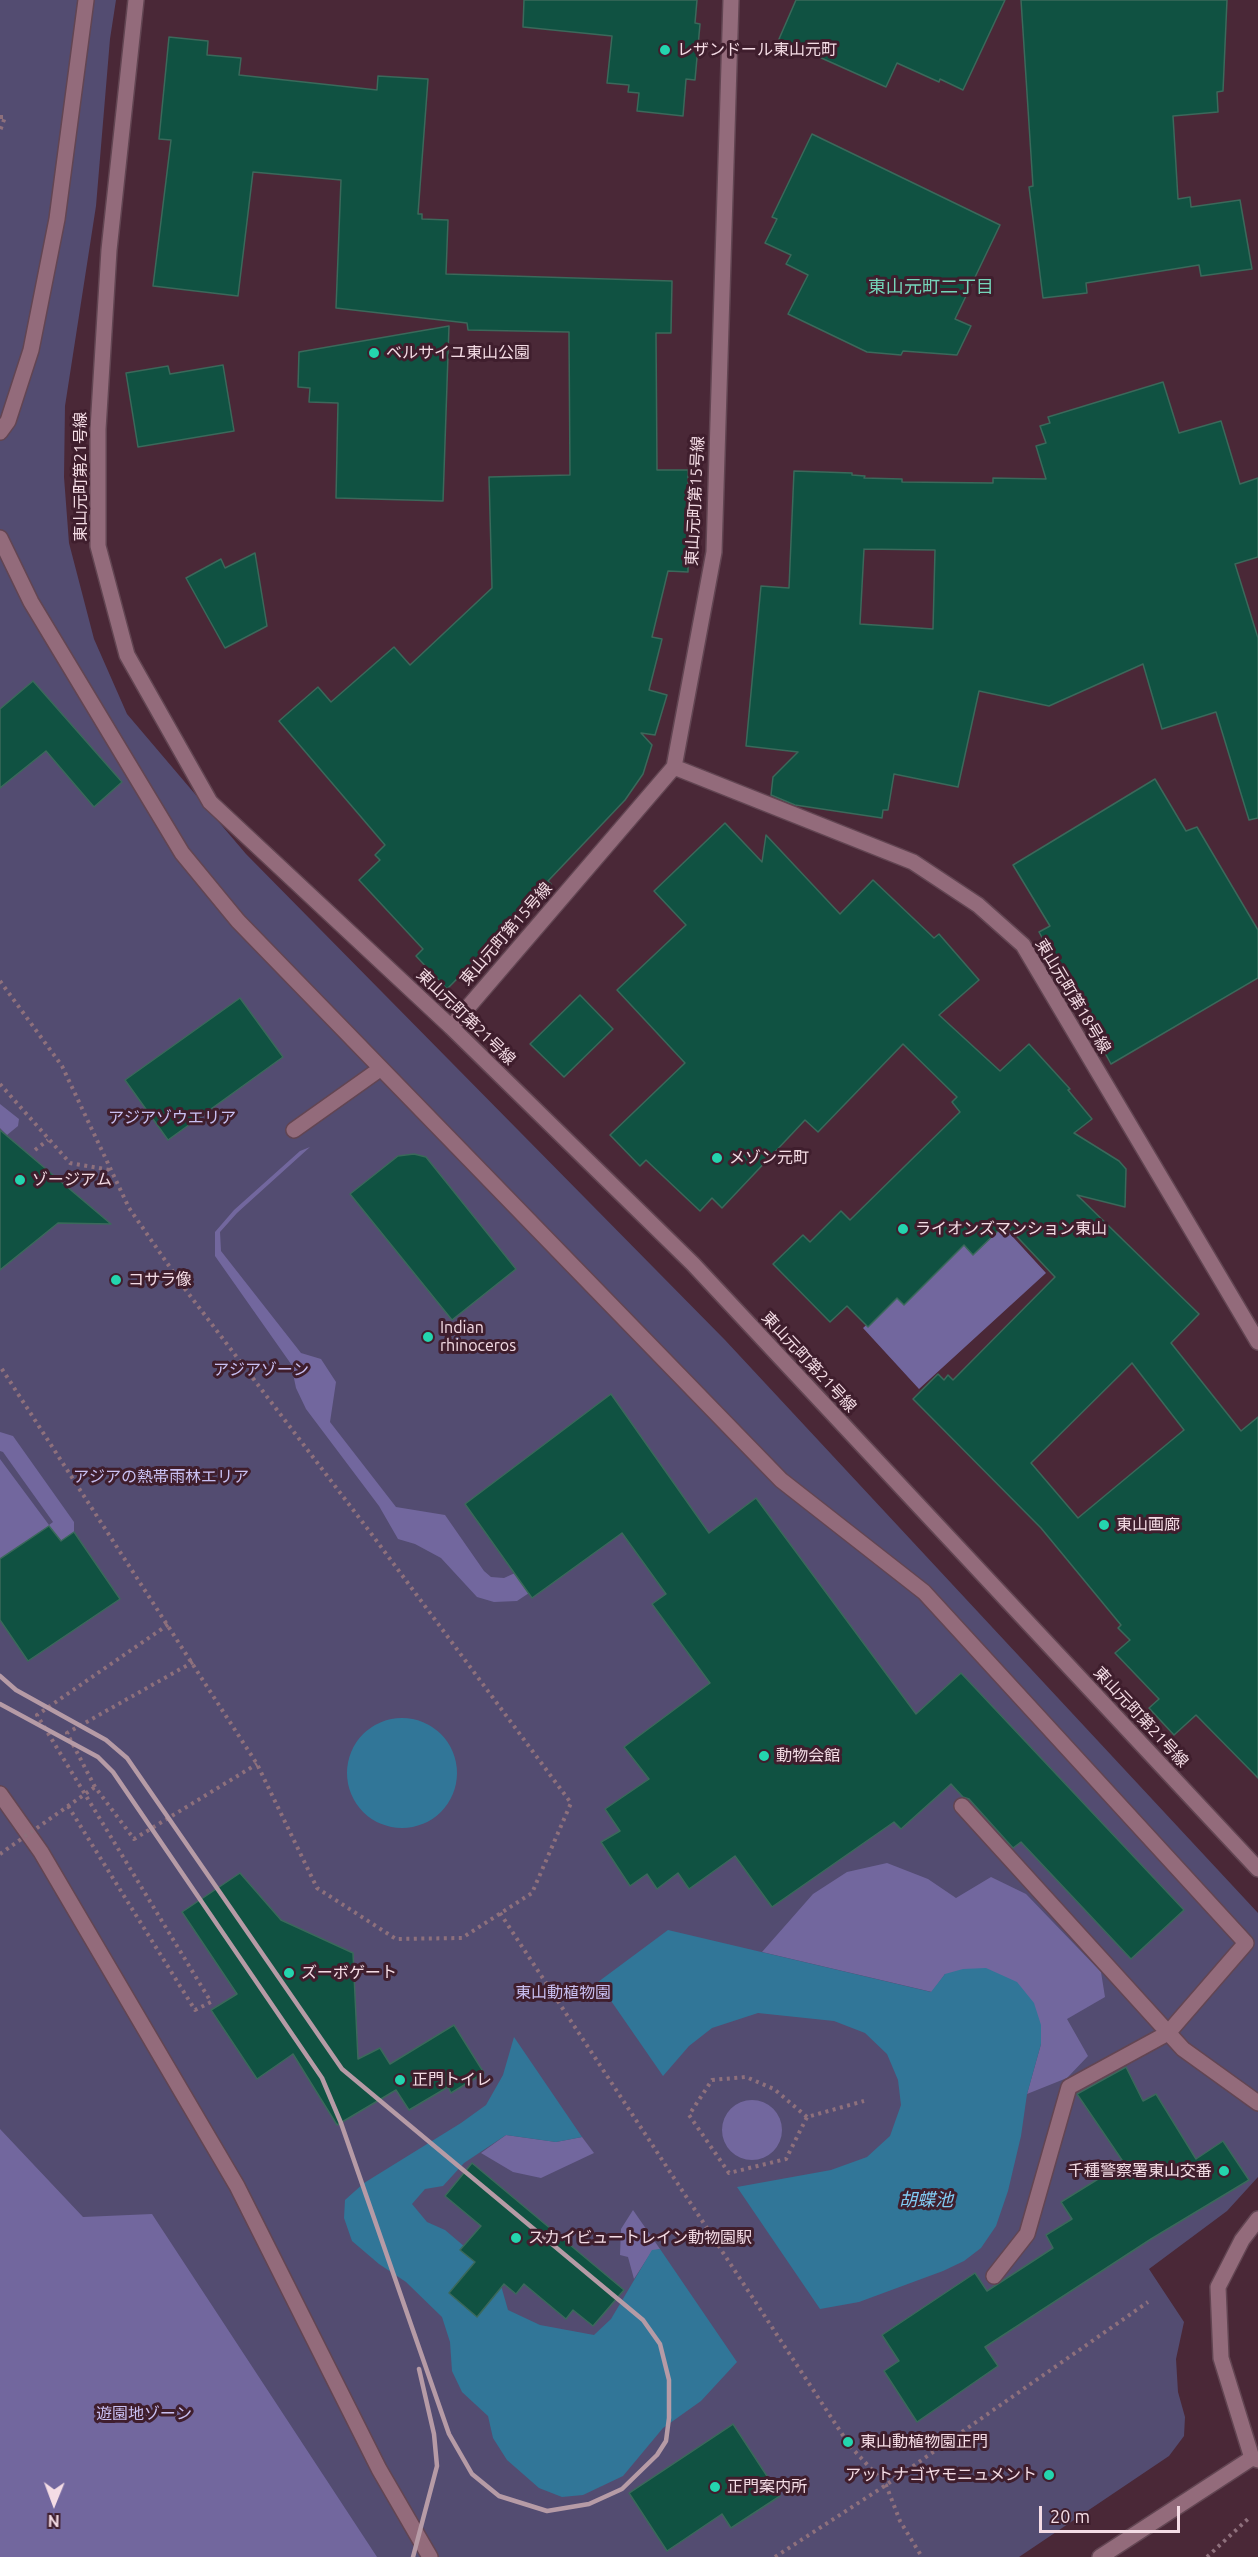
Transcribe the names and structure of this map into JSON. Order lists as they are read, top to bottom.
{
  "streets": {
    "street": ["東山元町第21号線", "東山元町第15号線", "東山元町第18号線"]
  },
  "crossings": [
    ["東山元町第21号線", "東山元町第15号線"],
    ["東山元町第15号線", "東山元町第18号線"]
  ],
  "districts": ["東山元町二丁目"],
  "water": ["胡蝶池"],
  "parks": [
    "アジアゾウエリア",
    "アジアゾーン",
    "アジアの熱帯雨林エリア",
    "東山動植物園",
    "遊園地ゾーン"
  ],
  "places": [
    "レザンドール東山元町",
    "ベルサイユ東山公園",
    "メゾン元町",
    "ゾージアム",
    "ライオンズマンション東山",
    "コサラ像",
    "Indian rhinoceros",
    "東山画廊",
    "動物会館",
    "ズーボゲート",
    "正門トイレ",
    "千種警察署東山交番",
    "スカイビュートレイン動物園駅",
    "東山動植物園正門",
    "アットナゴヤモニュメント",
    "正門案内所"
  ],
  "scale_bar": "20 m",
  "north": "bottom"
}
